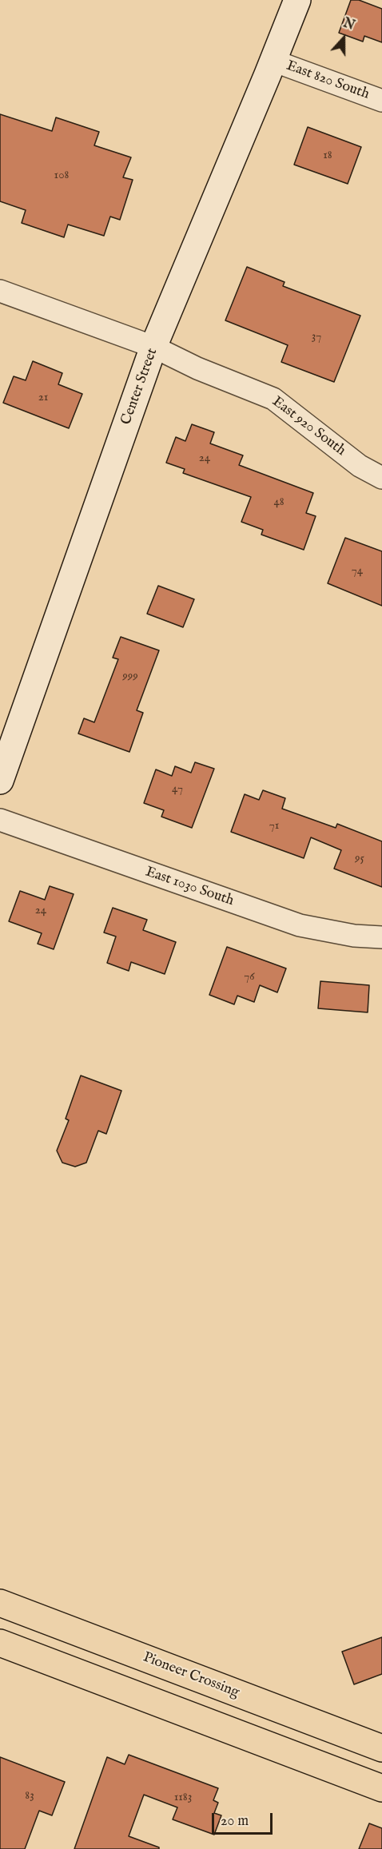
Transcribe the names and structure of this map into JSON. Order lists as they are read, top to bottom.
{
  "streets": {
    "highway": ["Pioneer Crossing"],
    "street": [
      "East 820 South",
      "Center Street",
      "East 920 South",
      "East 1030 South"
    ]
  },
  "crossings": [
    ["East 820 South", "Center Street"],
    ["Center Street", "East 920 South"]
  ],
  "house_numbers": [
    "18",
    "108",
    "37",
    "21",
    "24",
    "48",
    "74",
    "999",
    "47",
    "71",
    "95",
    "24",
    "76",
    "83",
    "1183"
  ],
  "scale_bar": "20 m",
  "north": "top"
}
